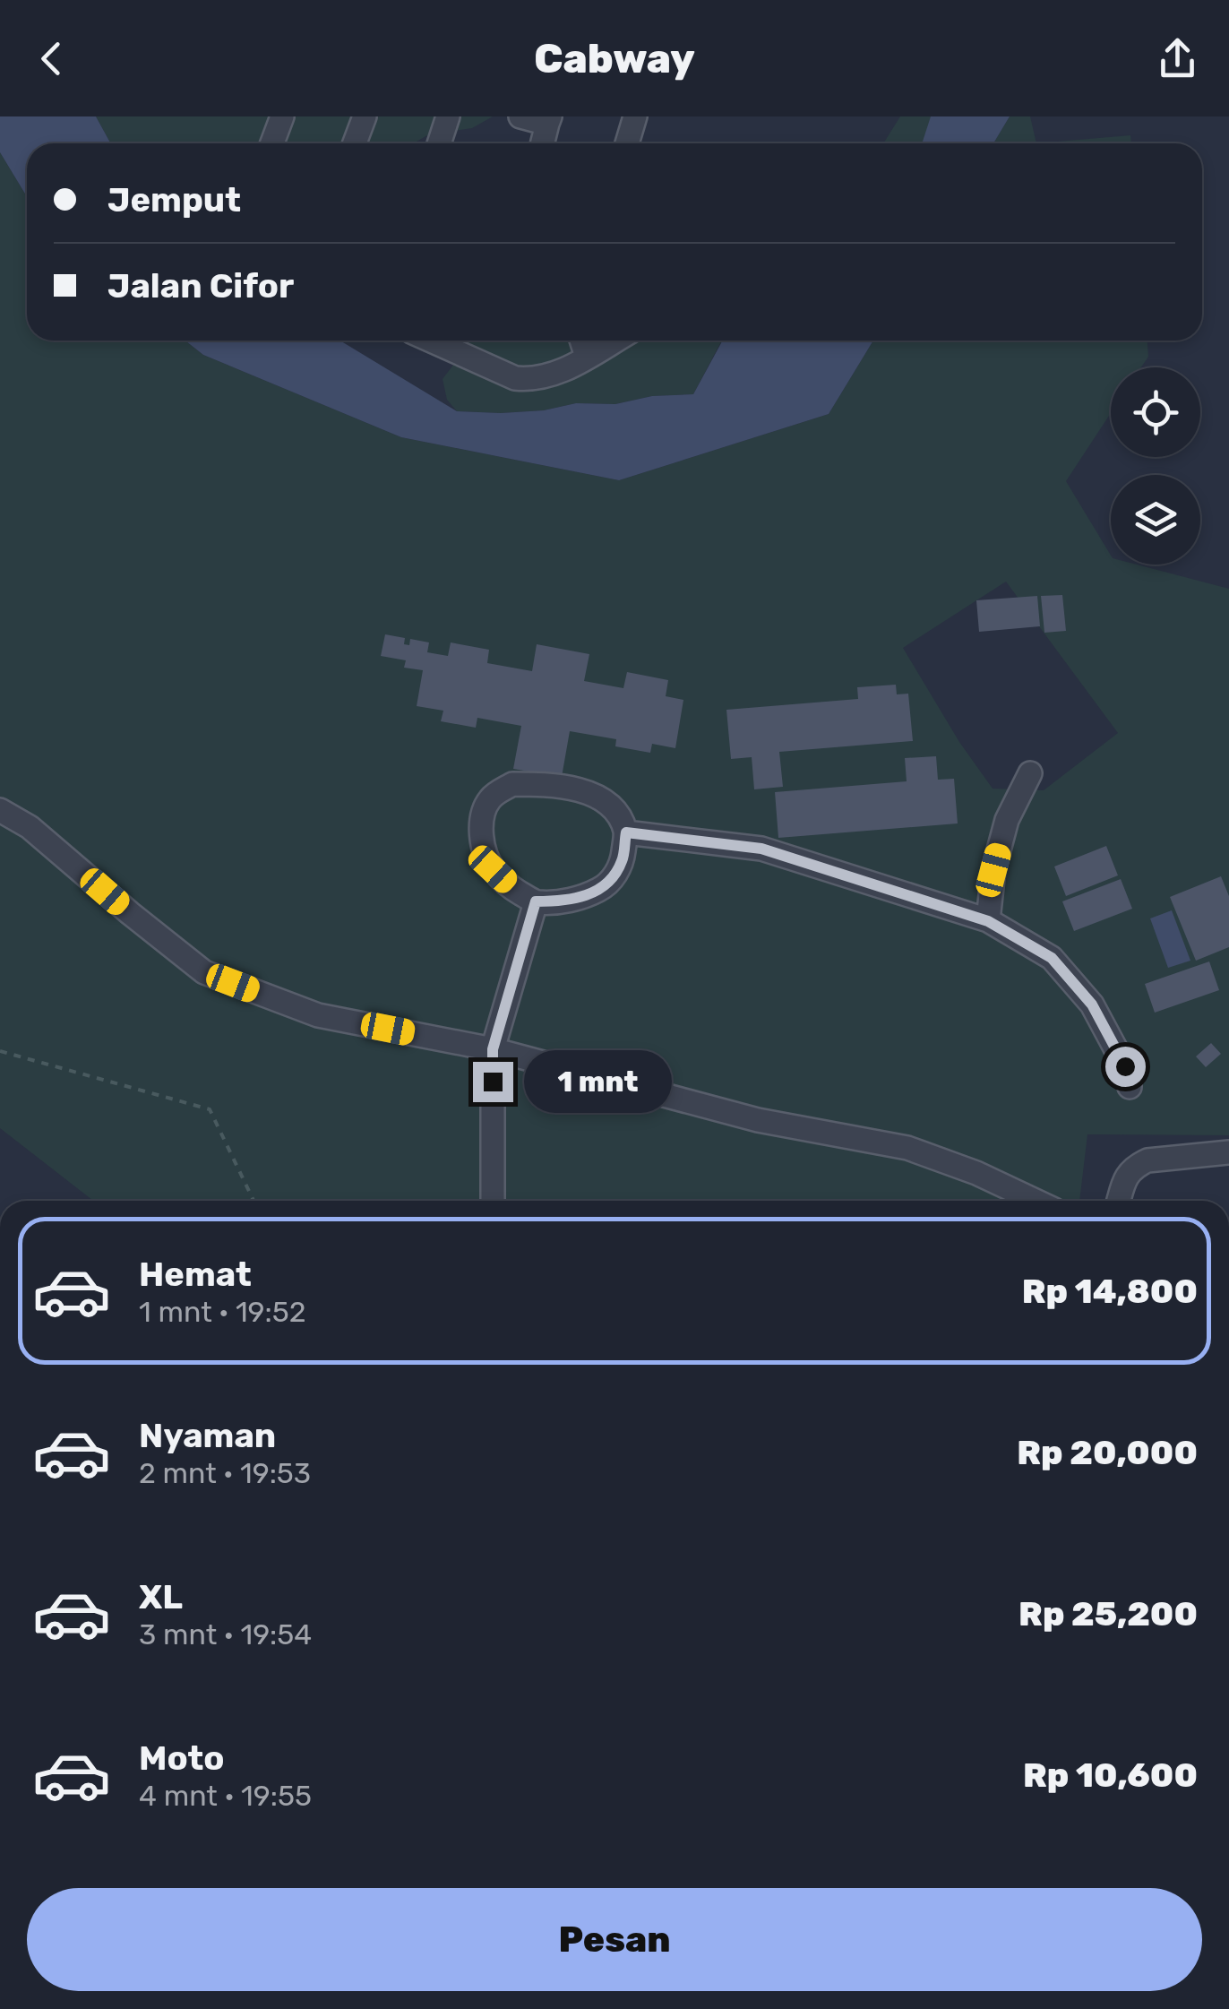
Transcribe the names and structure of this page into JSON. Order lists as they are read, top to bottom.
{
  "page": {
    "header": "Cabway",
    "banner": ["Jemput", "Jalan Cifor"],
    "bubble": "1 mnt",
    "list": [
      {
        "name": "Hemat",
        "note": "1 mnt · 19:52",
        "value": "Rp 14,800"
      },
      {
        "name": "Nyaman",
        "note": "2 mnt · 19:53",
        "value": "Rp 20,000"
      },
      {
        "name": "XL",
        "note": "3 mnt · 19:54",
        "value": "Rp 25,200"
      },
      {
        "name": "Moto",
        "note": "4 mnt · 19:55",
        "value": "Rp 10,600"
      }
    ],
    "buttons": "Pesan"
  }
}
